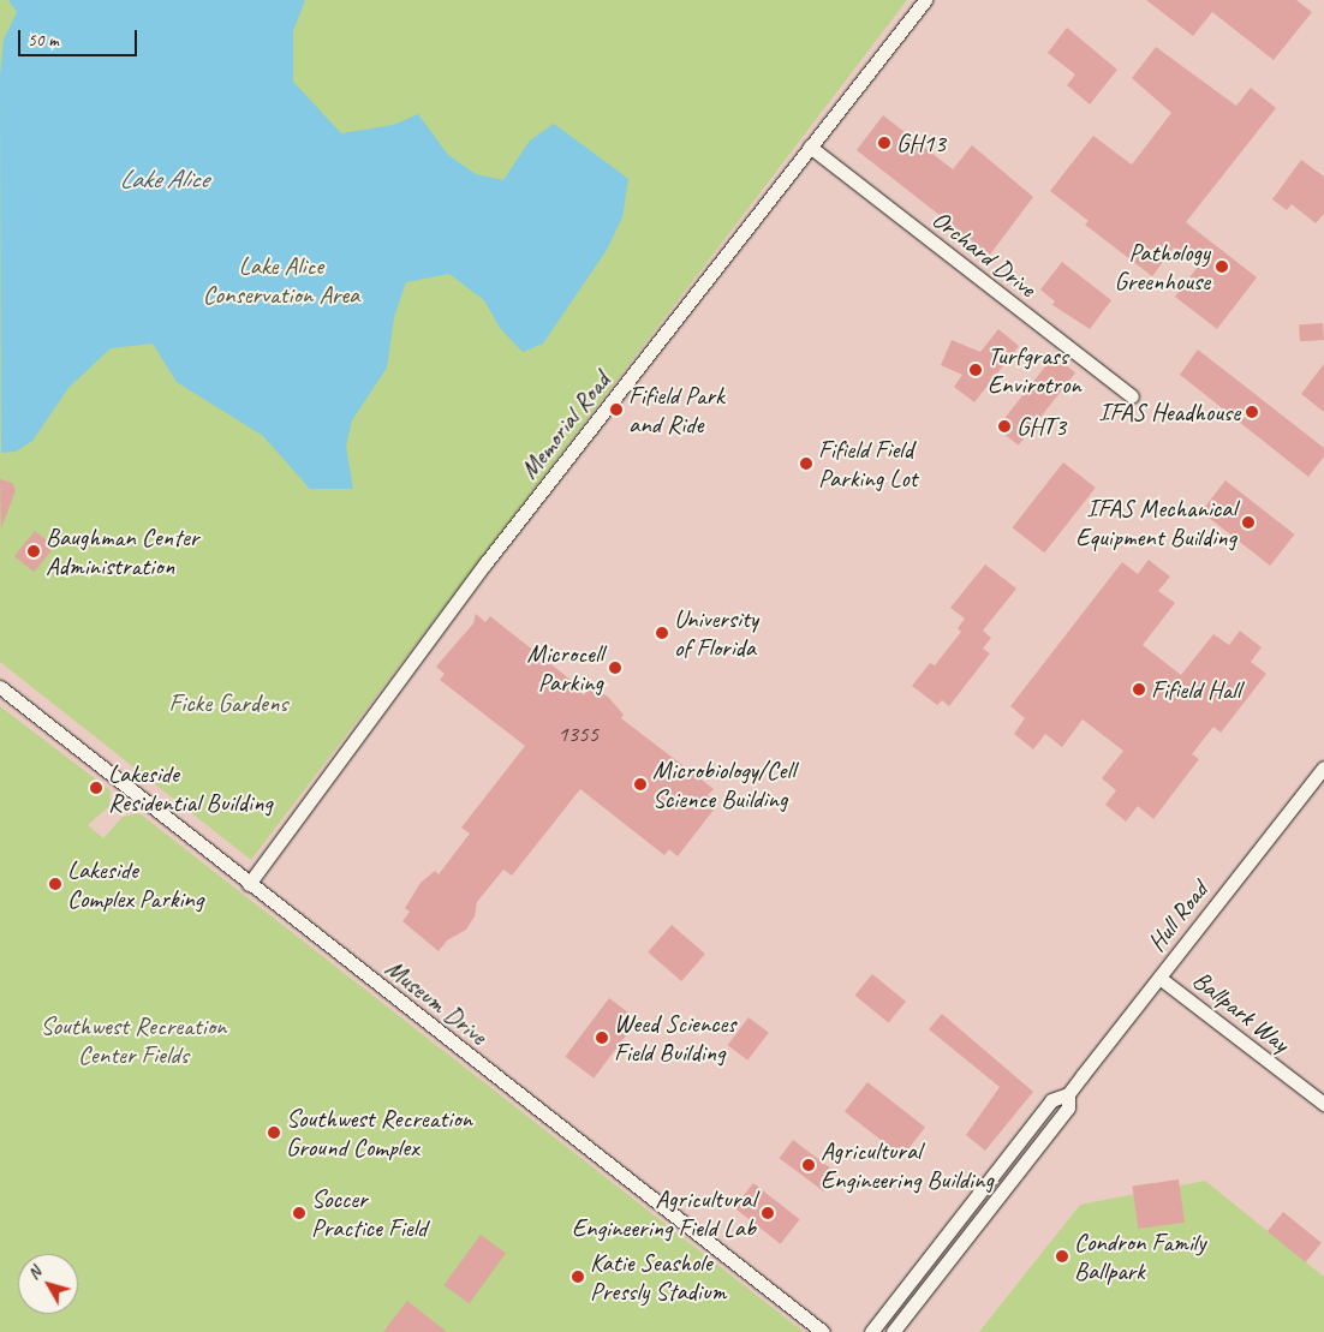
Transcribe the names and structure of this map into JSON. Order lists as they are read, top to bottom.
{
  "streets": {
    "street": [
      "Orchard Drive",
      "Memorial Road",
      "Hull Road",
      "Museum Drive",
      "Ballpark Way"
    ]
  },
  "crossings": [
    ["Orchard Drive", "Memorial Road"],
    ["Memorial Road", "Museum Drive"],
    ["Hull Road", "Ballpark Way"]
  ],
  "water": ["Lake Alice"],
  "parks": ["Lake Alice Conservation Area", "Ficke Gardens", "Southwest Recreation Center Fields"],
  "places": [
    "GH13",
    "Pathology Greenhouse",
    "Turfgrass Envirotron",
    "Fifield Park and Ride",
    "IFAS Headhouse",
    "GHT3",
    "Fifield Field Parking Lot",
    "IFAS Mechanical Equipment Building",
    "Baughman Center Administration",
    "University of Florida",
    "Microcell Parking",
    "Fifield Hall",
    "Microbiology/Cell Science Building",
    "Lakeside Residential Building",
    "Lakeside Complex Parking",
    "Weed Sciences Field Building",
    "Southwest Recreation Ground Complex",
    "Agricultural Engineering Building",
    "Soccer Practice Field",
    "Agricultural Engineering Field Lab",
    "Condron Family Ballpark",
    "Katie Seashole Pressly Stadium"
  ],
  "house_numbers": ["1355"],
  "scale_bar": "50 m",
  "north": "top left"
}
